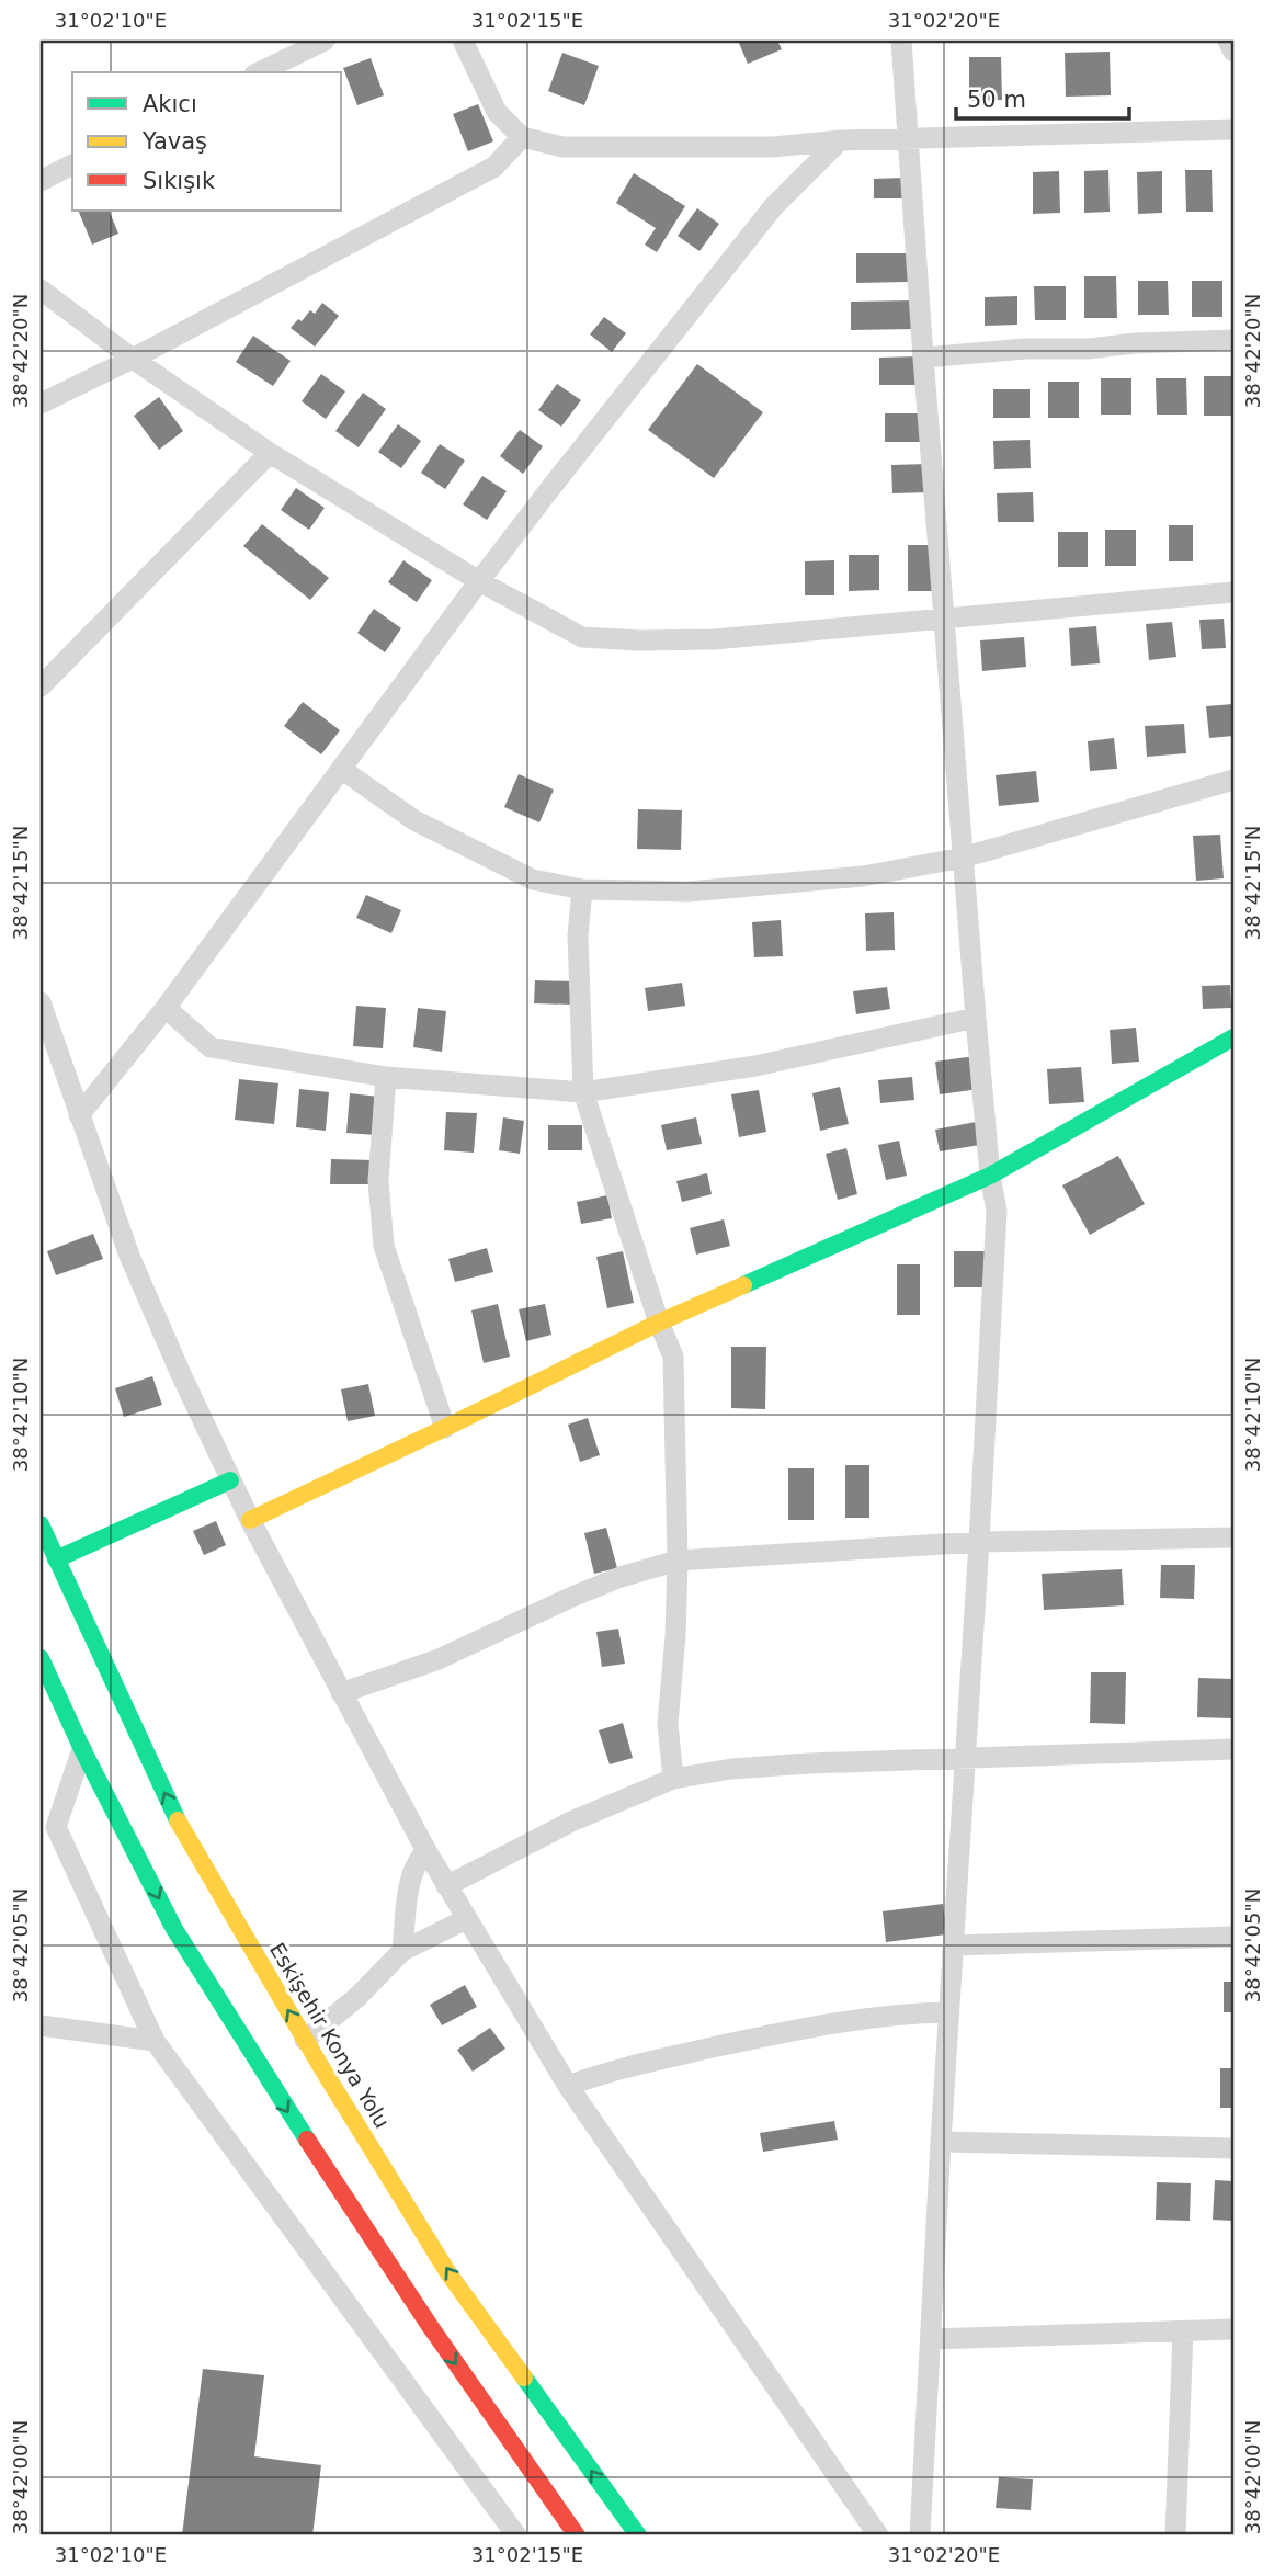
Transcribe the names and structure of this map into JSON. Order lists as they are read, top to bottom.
{
  "streets": {
    "main road": ["Eskişehir Konya Yolu"]
  },
  "legend": ["Akıcı", "Yavaş", "Sıkışık"],
  "scale_bar": "50 m",
  "coordinates": [
    "31°02'10\"E",
    "31°02'15\"E",
    "31°02'20\"E",
    "38°42'20\"N",
    "38°42'15\"N",
    "38°42'10\"N",
    "38°42'05\"N",
    "38°42'00\"N"
  ]
}
